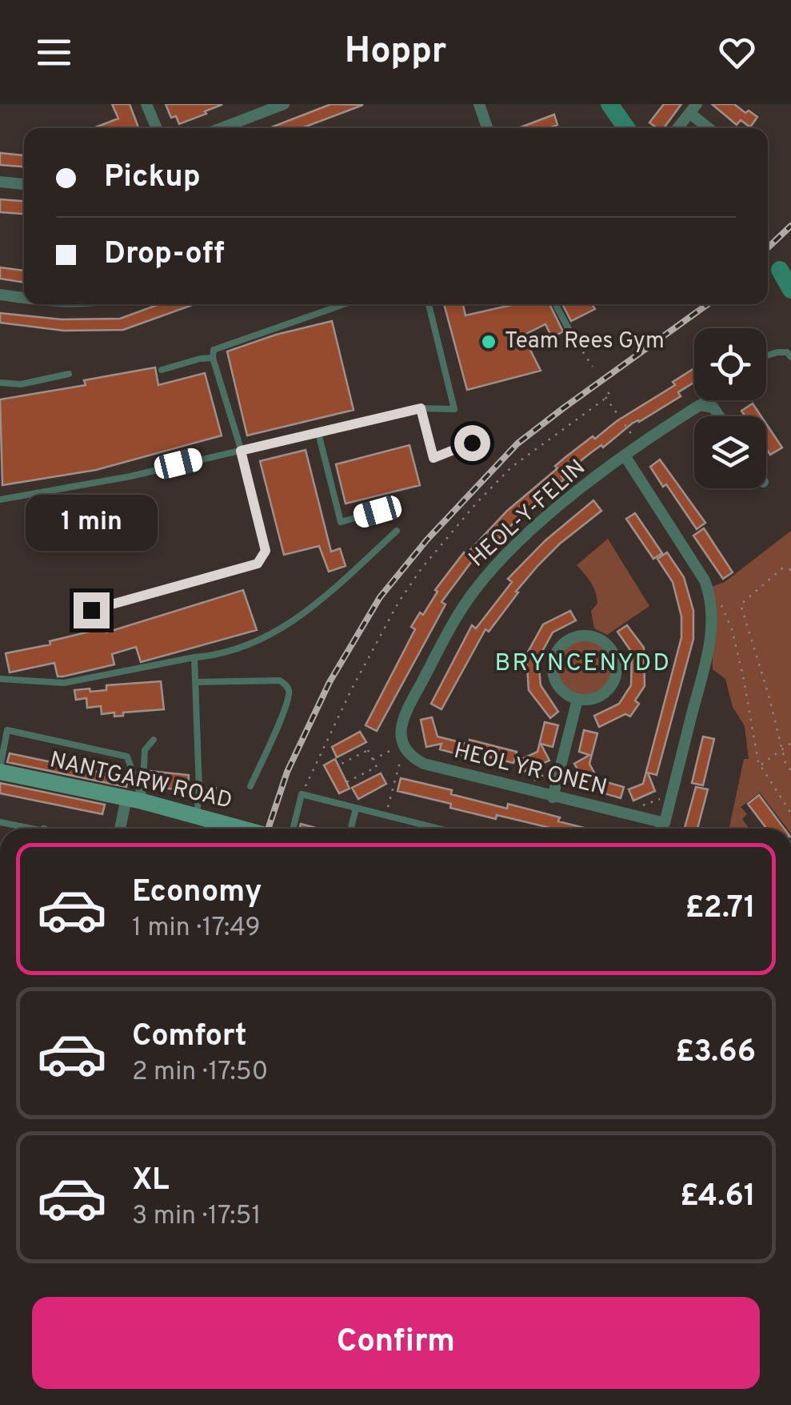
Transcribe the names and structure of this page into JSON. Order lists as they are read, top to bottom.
{
  "streets": {
    "main road": ["NANTGARW ROAD"],
    "street": ["HEOL-Y-FELIN", "HEOL YR ONEN"]
  },
  "crossings": [
    ["HEOL-Y-FELIN", "HEOL YR ONEN"]
  ],
  "districts": ["BRYNCENYDD"],
  "places": ["Team Rees Gym"],
  "page": {
    "header": "Hoppr",
    "banner": ["Pickup", "Drop-off"],
    "bubble": "1 min",
    "list": [
      {
        "name": "Economy",
        "note": "1 min · 17:49",
        "value": "£2.71"
      },
      {
        "name": "Comfort",
        "note": "2 min · 17:50",
        "value": "£3.66"
      },
      {
        "name": "XL",
        "note": "3 min · 17:51",
        "value": "£4.61"
      }
    ],
    "buttons": "Confirm"
  }
}
